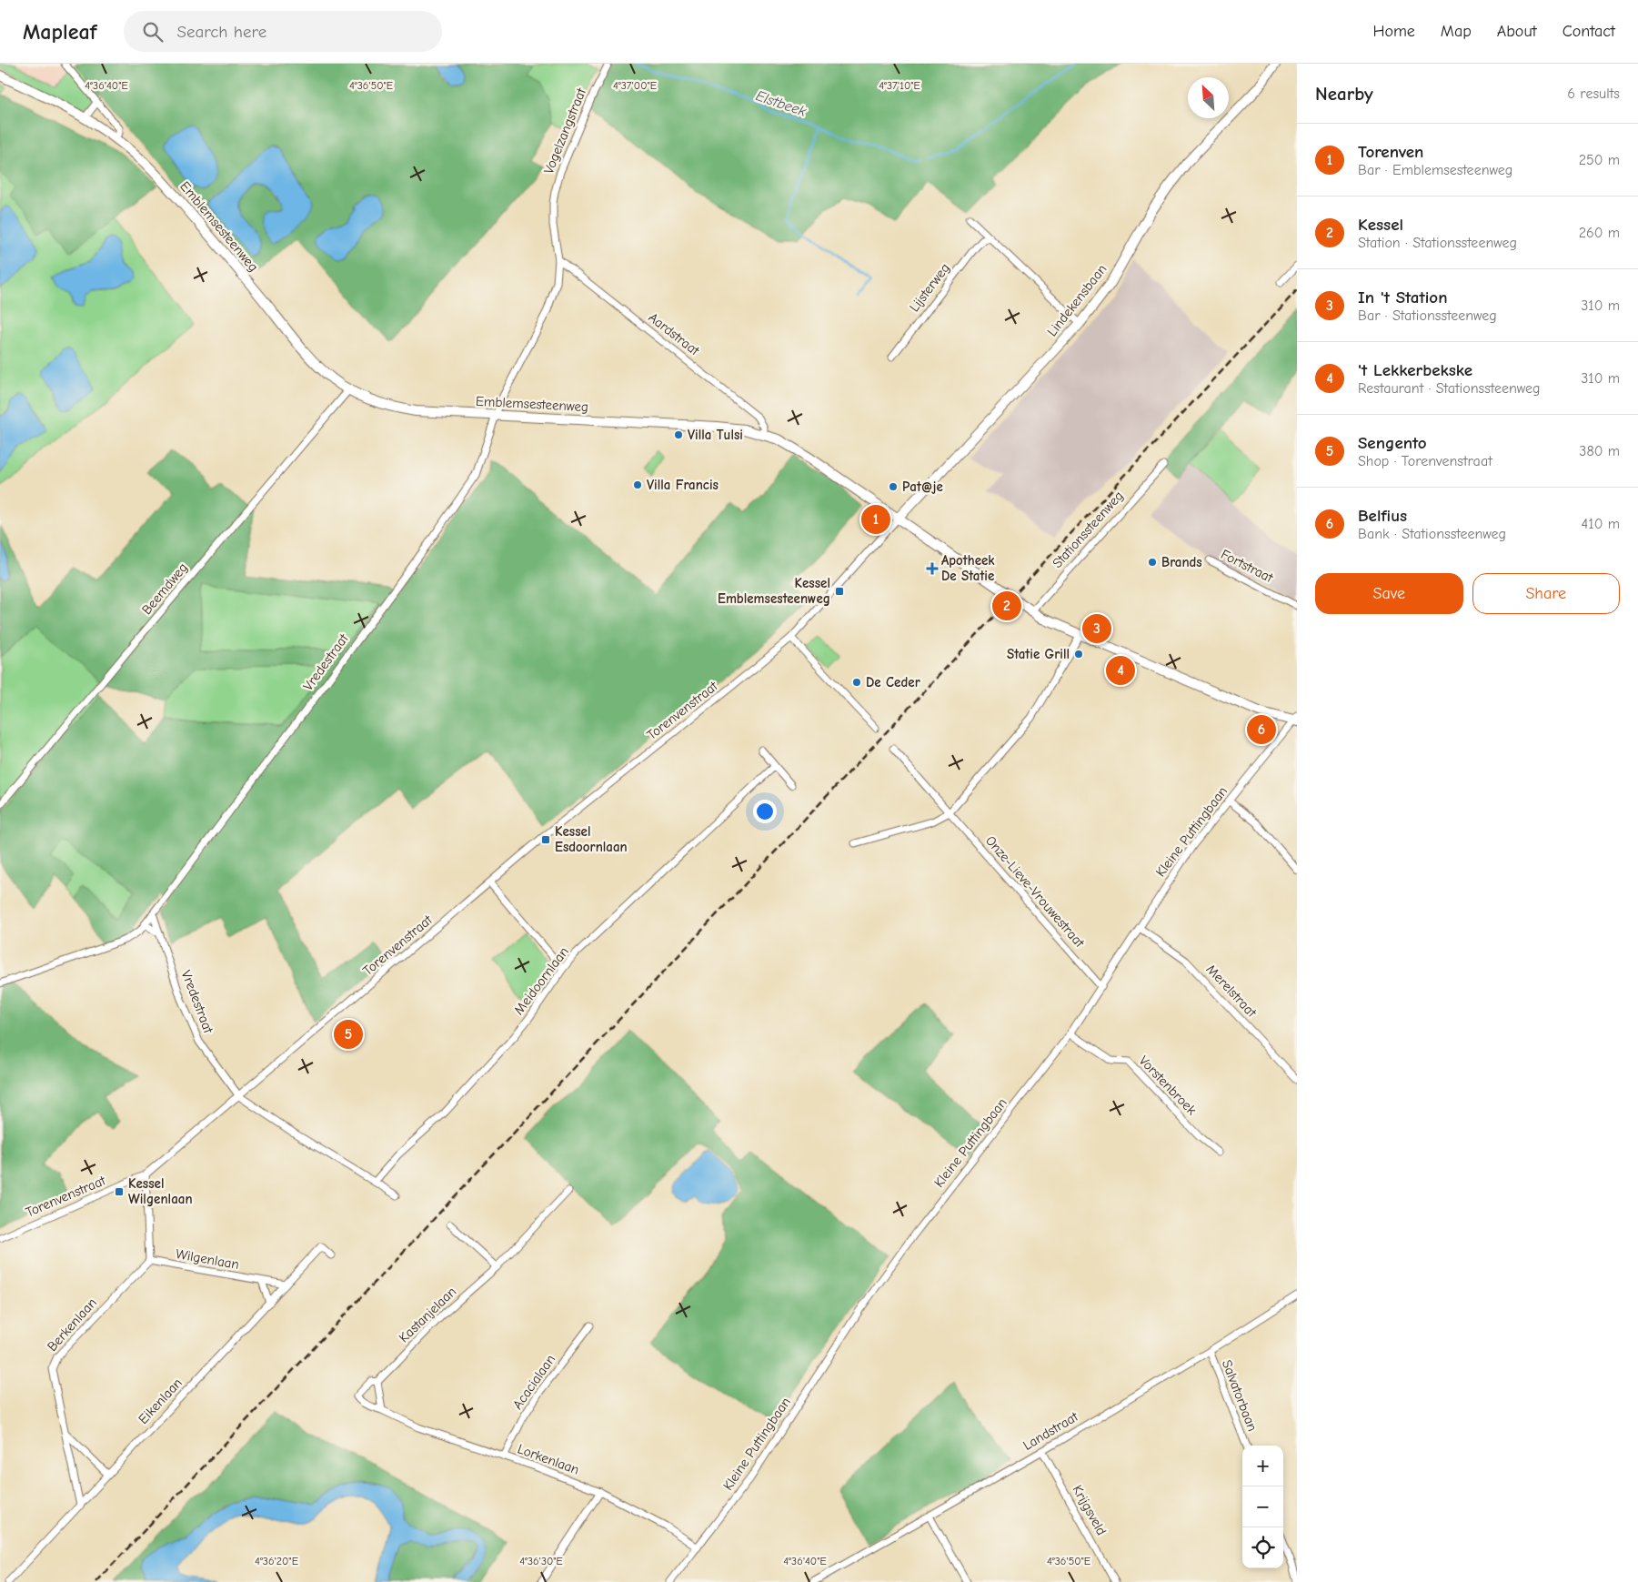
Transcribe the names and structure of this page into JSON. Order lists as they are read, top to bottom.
{
  "streets": {
    "street": [
      "Vogelzangstraat",
      "Emblemsesteenweg",
      "Lijsterweg",
      "Lindekensbaan",
      "Aardstraat",
      "Stationssteenweg",
      "Fortstraat",
      "Beemdweg",
      "Vredestraat",
      "Torenvenstraat",
      "Kleine Puttingbaan",
      "Onze-Lieve-Vrouwestraat",
      "Meidoornlaan",
      "Merelstraat",
      "Vorstenbroek",
      "Wilgenlaan",
      "Kastanjelaan",
      "Berkenlaan",
      "Acacialaan",
      "Salvatorbaan",
      "Eikenlaan",
      "Landstraat",
      "Lorkenlaan",
      "Krijgsveld"
    ]
  },
  "crossings": [
    ["Vogelzangstraat", "Emblemsesteenweg"],
    ["Vogelzangstraat", "Aardstraat"],
    ["Vogelzangstraat", "Vredestraat"],
    ["Emblemsesteenweg", "Lindekensbaan"],
    ["Emblemsesteenweg", "Aardstraat"],
    ["Emblemsesteenweg", "Stationssteenweg"],
    ["Emblemsesteenweg", "Beemdweg"],
    ["Emblemsesteenweg", "Vredestraat"],
    ["Emblemsesteenweg", "Torenvenstraat"],
    ["Lindekensbaan", "Torenvenstraat"],
    ["Vredestraat", "Torenvenstraat"],
    ["Kleine Puttingbaan", "Onze-Lieve-Vrouwestraat"],
    ["Kleine Puttingbaan", "Merelstraat"],
    ["Kleine Puttingbaan", "Vorstenbroek"],
    ["Kleine Puttingbaan", "Lorkenlaan"],
    ["Wilgenlaan", "Berkenlaan"],
    ["Wilgenlaan", "Eikenlaan"],
    ["Kastanjelaan", "Lorkenlaan"],
    ["Berkenlaan", "Eikenlaan"],
    ["Acacialaan", "Lorkenlaan"],
    ["Salvatorbaan", "Landstraat"],
    ["Landstraat", "Krijgsveld"]
  ],
  "water": ["Elstbeek"],
  "places": {
    "other": [
      "Villa Tulsi",
      "Villa Francis",
      "Pat@je",
      "Brands",
      "Statie Grill",
      "De Ceder"
    ],
    "health": ["Apotheek De Statie"],
    "transit": ["Kessel Emblemsesteenweg", "Kessel Esdoornlaan", "Kessel Wilgenlaan"]
  },
  "north": "top left",
  "page": {
    "header": "Mapleaf",
    "search": "Search here",
    "nav": [
      "Home",
      "Map",
      "About",
      "Contact"
    ],
    "heading": ["Nearby", "6 results"],
    "list": [
      {
        "mark": "1",
        "name": "Torenven",
        "note": "Bar · Emblemsesteenweg",
        "value": "250 m"
      },
      {
        "mark": "2",
        "name": "Kessel",
        "note": "Station · Stationssteenweg",
        "value": "260 m"
      },
      {
        "mark": "3",
        "name": "In 't Station",
        "note": "Bar · Stationssteenweg",
        "value": "310 m"
      },
      {
        "mark": "4",
        "name": "'t Lekkerbekske",
        "note": "Restaurant · Stationssteenweg",
        "value": "310 m"
      },
      {
        "mark": "5",
        "name": "Sengento",
        "note": "Shop · Torenvenstraat",
        "value": "380 m"
      },
      {
        "mark": "6",
        "name": "Belfius",
        "note": "Bank · Stationssteenweg",
        "value": "410 m"
      }
    ],
    "pins": [
      "1",
      "2",
      "3",
      "4",
      "6",
      "5"
    ],
    "buttons": ["Save", "Share"],
    "map_buttons": ["+", "−"]
  },
  "coordinates": [
    "4°36'40\"E",
    "4°36'50\"E",
    "4°37'00\"E",
    "4°37'10\"E",
    "4°36'20\"E",
    "4°36'30\"E"
  ]
}
